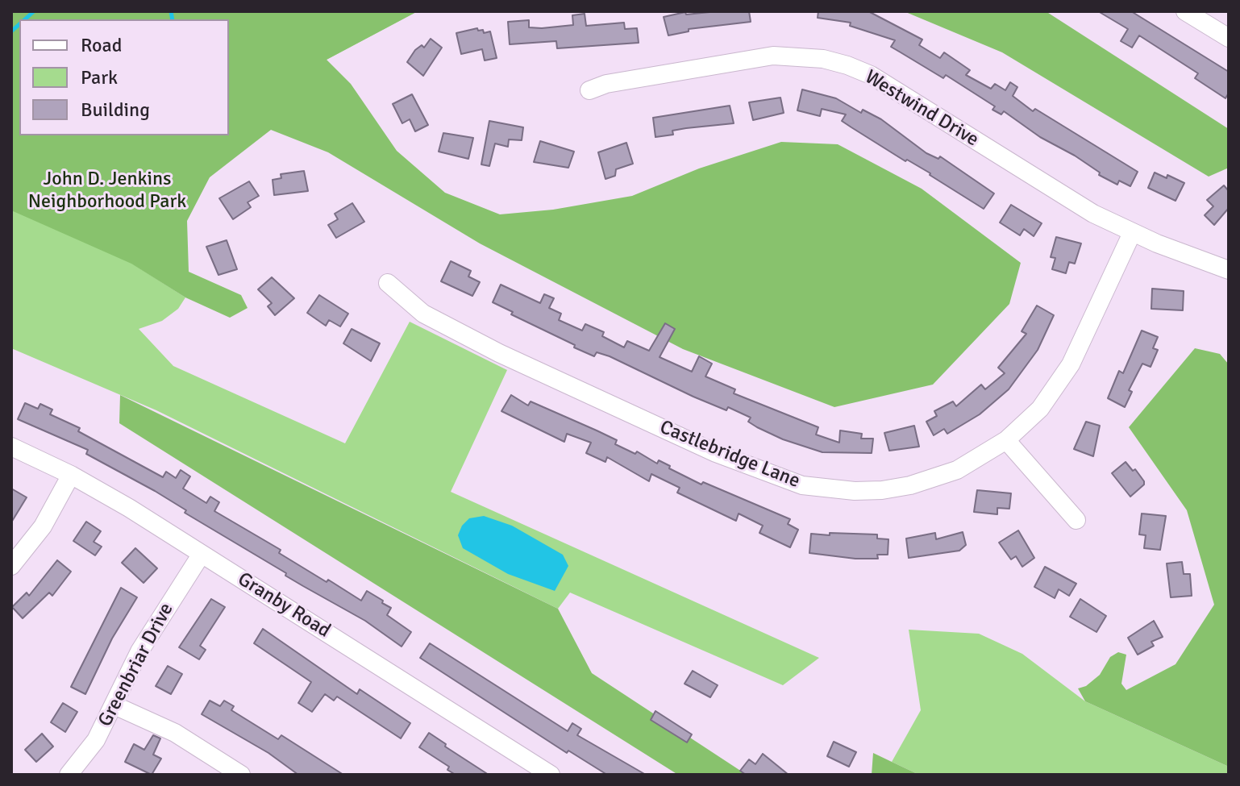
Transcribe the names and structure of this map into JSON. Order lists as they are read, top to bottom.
{
  "streets": {
    "street": [
      "Westwind Drive",
      "Castlebridge Lane",
      "Granby Road",
      "Greenbriar Drive"
    ]
  },
  "crossings": [
    ["Westwind Drive", "Castlebridge Lane"],
    ["Granby Road", "Greenbriar Drive"]
  ],
  "parks": ["John D. Jenkins Neighborhood Park"],
  "legend": ["Road", "Park", "Building"]
}
